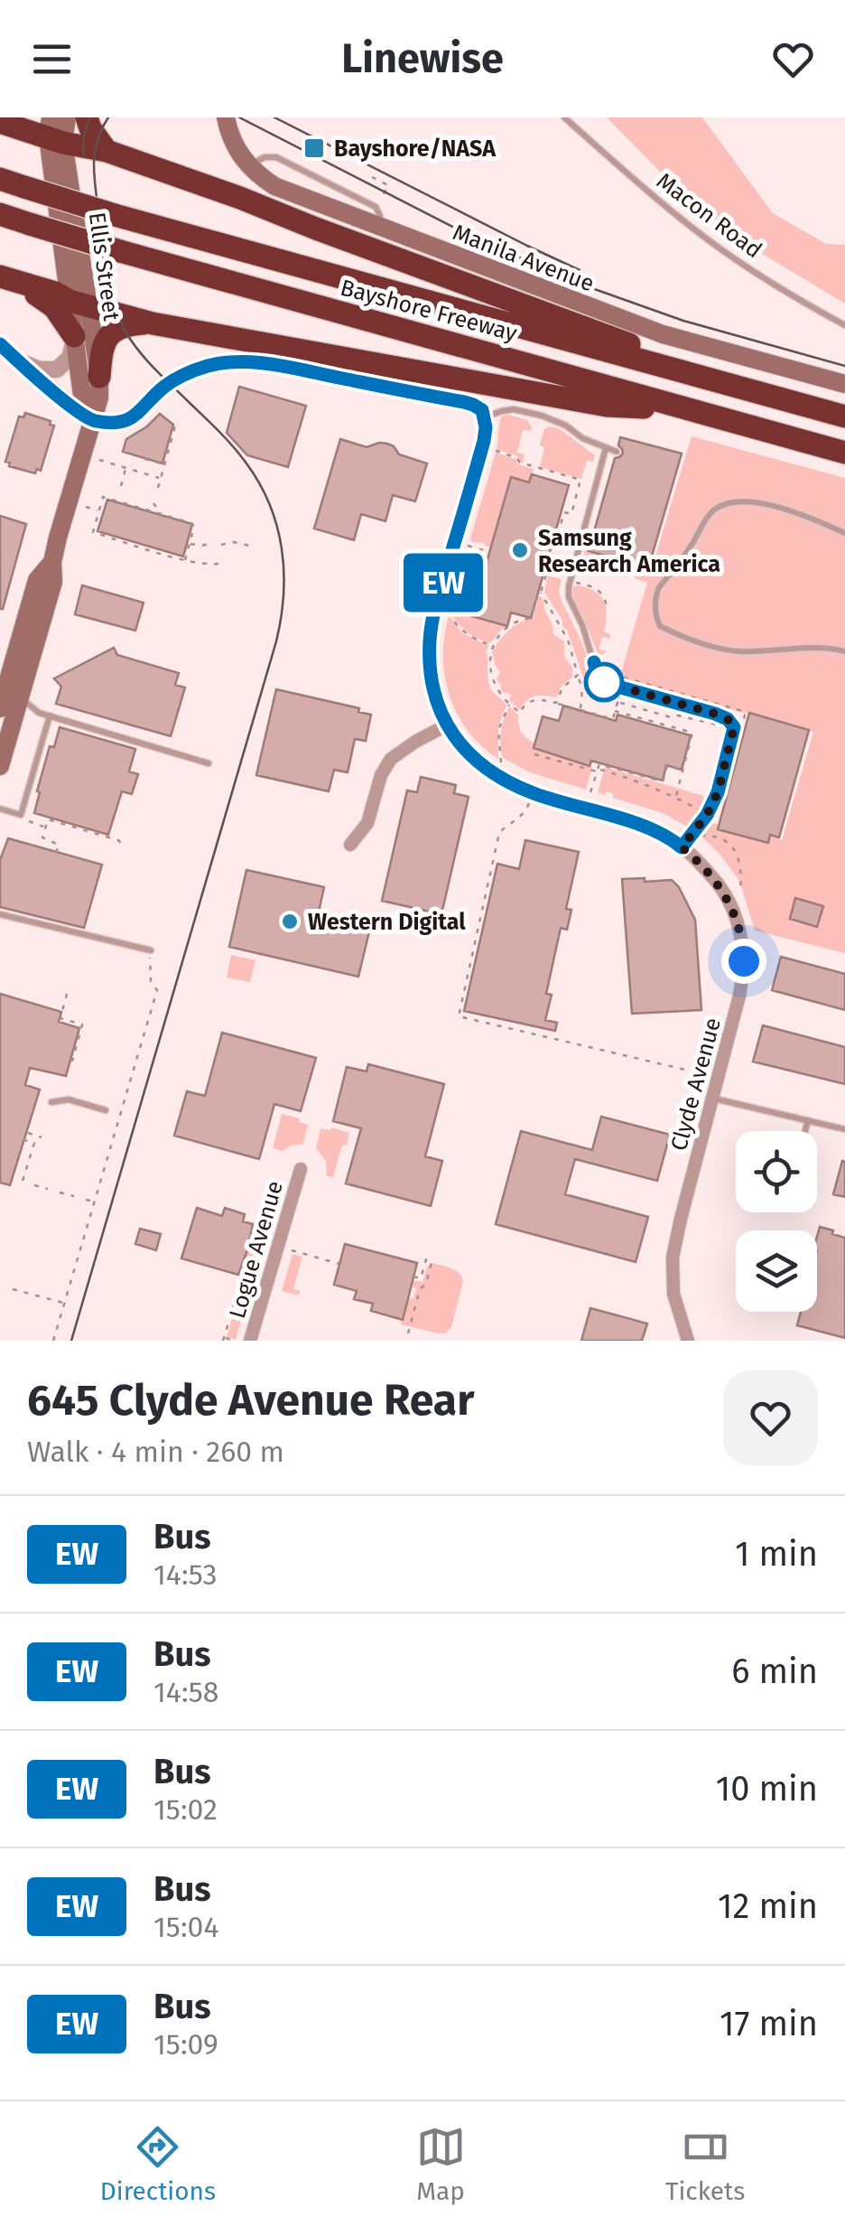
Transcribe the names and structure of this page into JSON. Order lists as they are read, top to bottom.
{
  "streets": {
    "highway": ["Bayshore Freeway"],
    "main road": ["Manila Avenue", "Ellis Street"],
    "street": ["Clyde Avenue", "Logue Avenue"],
    "lane": ["Macon Road"]
  },
  "places": {
    "transit": ["Bayshore/NASA"],
    "other": ["Samsung Research America", "Western Digital"]
  },
  "lines": ["bus line EW"],
  "page": {
    "header": "Linewise",
    "on_map": "EW",
    "heading": ["645 Clyde Avenue Rear", "Walk · 4 min · 260 m"],
    "list": [
      {
        "mark": "EW",
        "name": "Bus",
        "note": "14:53",
        "value": "1 min"
      },
      {
        "mark": "EW",
        "name": "Bus",
        "note": "14:58",
        "value": "6 min"
      },
      {
        "mark": "EW",
        "name": "Bus",
        "note": "15:02",
        "value": "10 min"
      },
      {
        "mark": "EW",
        "name": "Bus",
        "note": "15:04",
        "value": "12 min"
      },
      {
        "mark": "EW",
        "name": "Bus",
        "note": "15:09",
        "value": "17 min"
      }
    ],
    "tabs": ["Directions", "Map", "Tickets"]
  }
}
